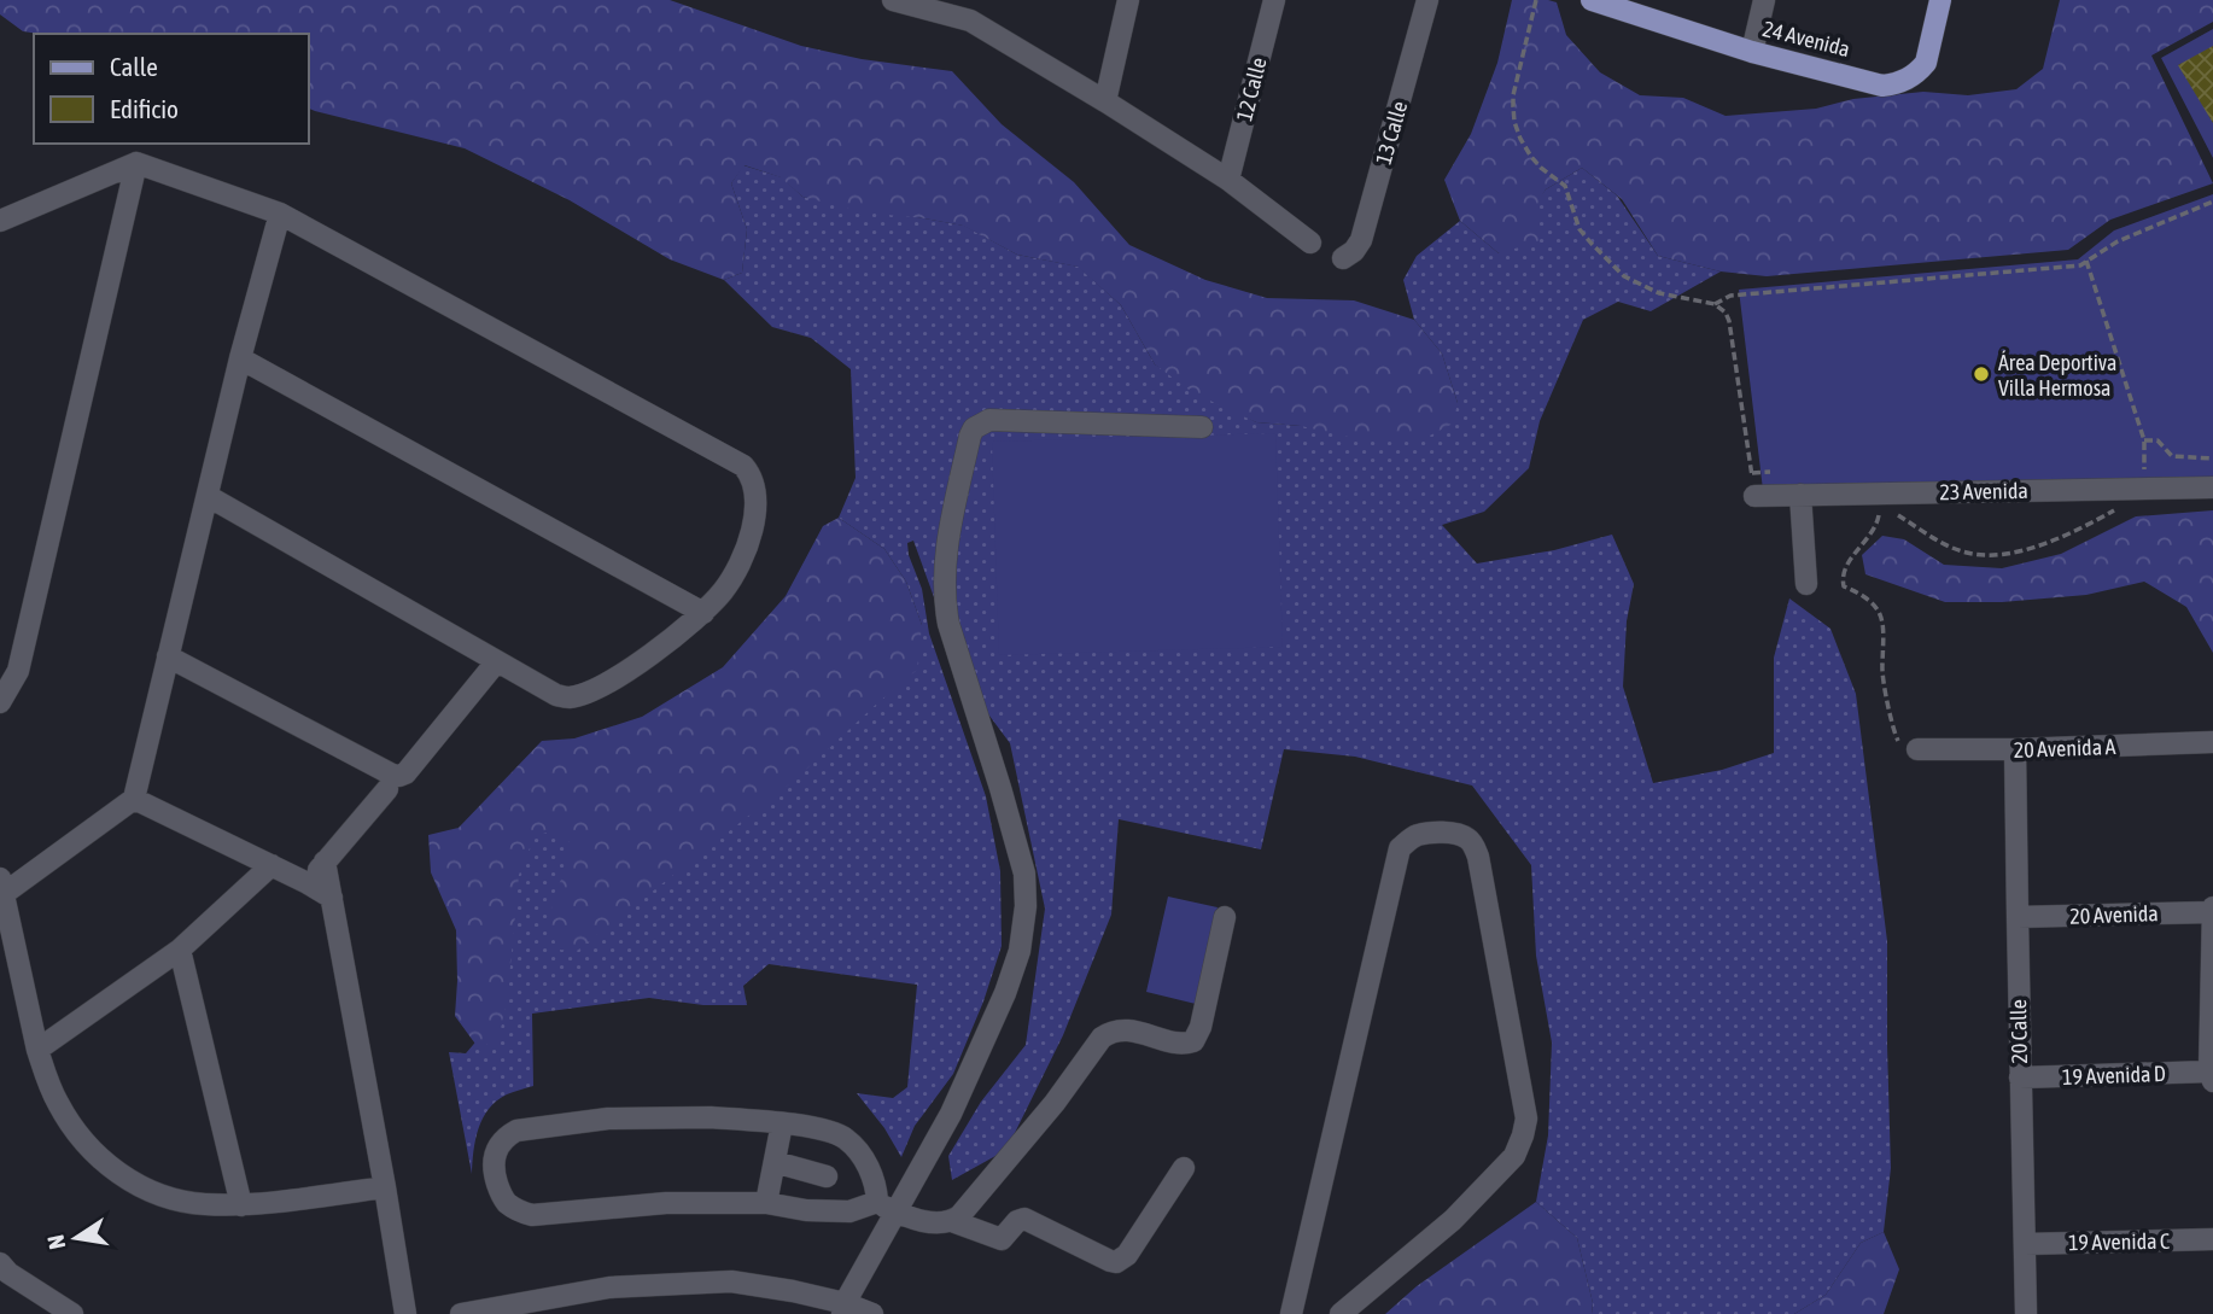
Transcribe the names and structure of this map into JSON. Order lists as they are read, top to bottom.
{
  "streets": {
    "main road": ["24 Avenida"],
    "street": [
      "12 Calle",
      "13 Calle",
      "23 Avenida",
      "20 Avenida A",
      "20 Avenida",
      "20 Calle",
      "19 Avenida D",
      "19 Avenida C"
    ]
  },
  "crossings": [
    ["20 Avenida A", "20 Calle"],
    ["20 Avenida", "20 Calle"],
    ["20 Calle", "19 Avenida D"],
    ["20 Calle", "19 Avenida C"]
  ],
  "places": ["Área Deportiva Villa Hermosa"],
  "legend": ["Calle", "Edificio"],
  "north": "left"
}
